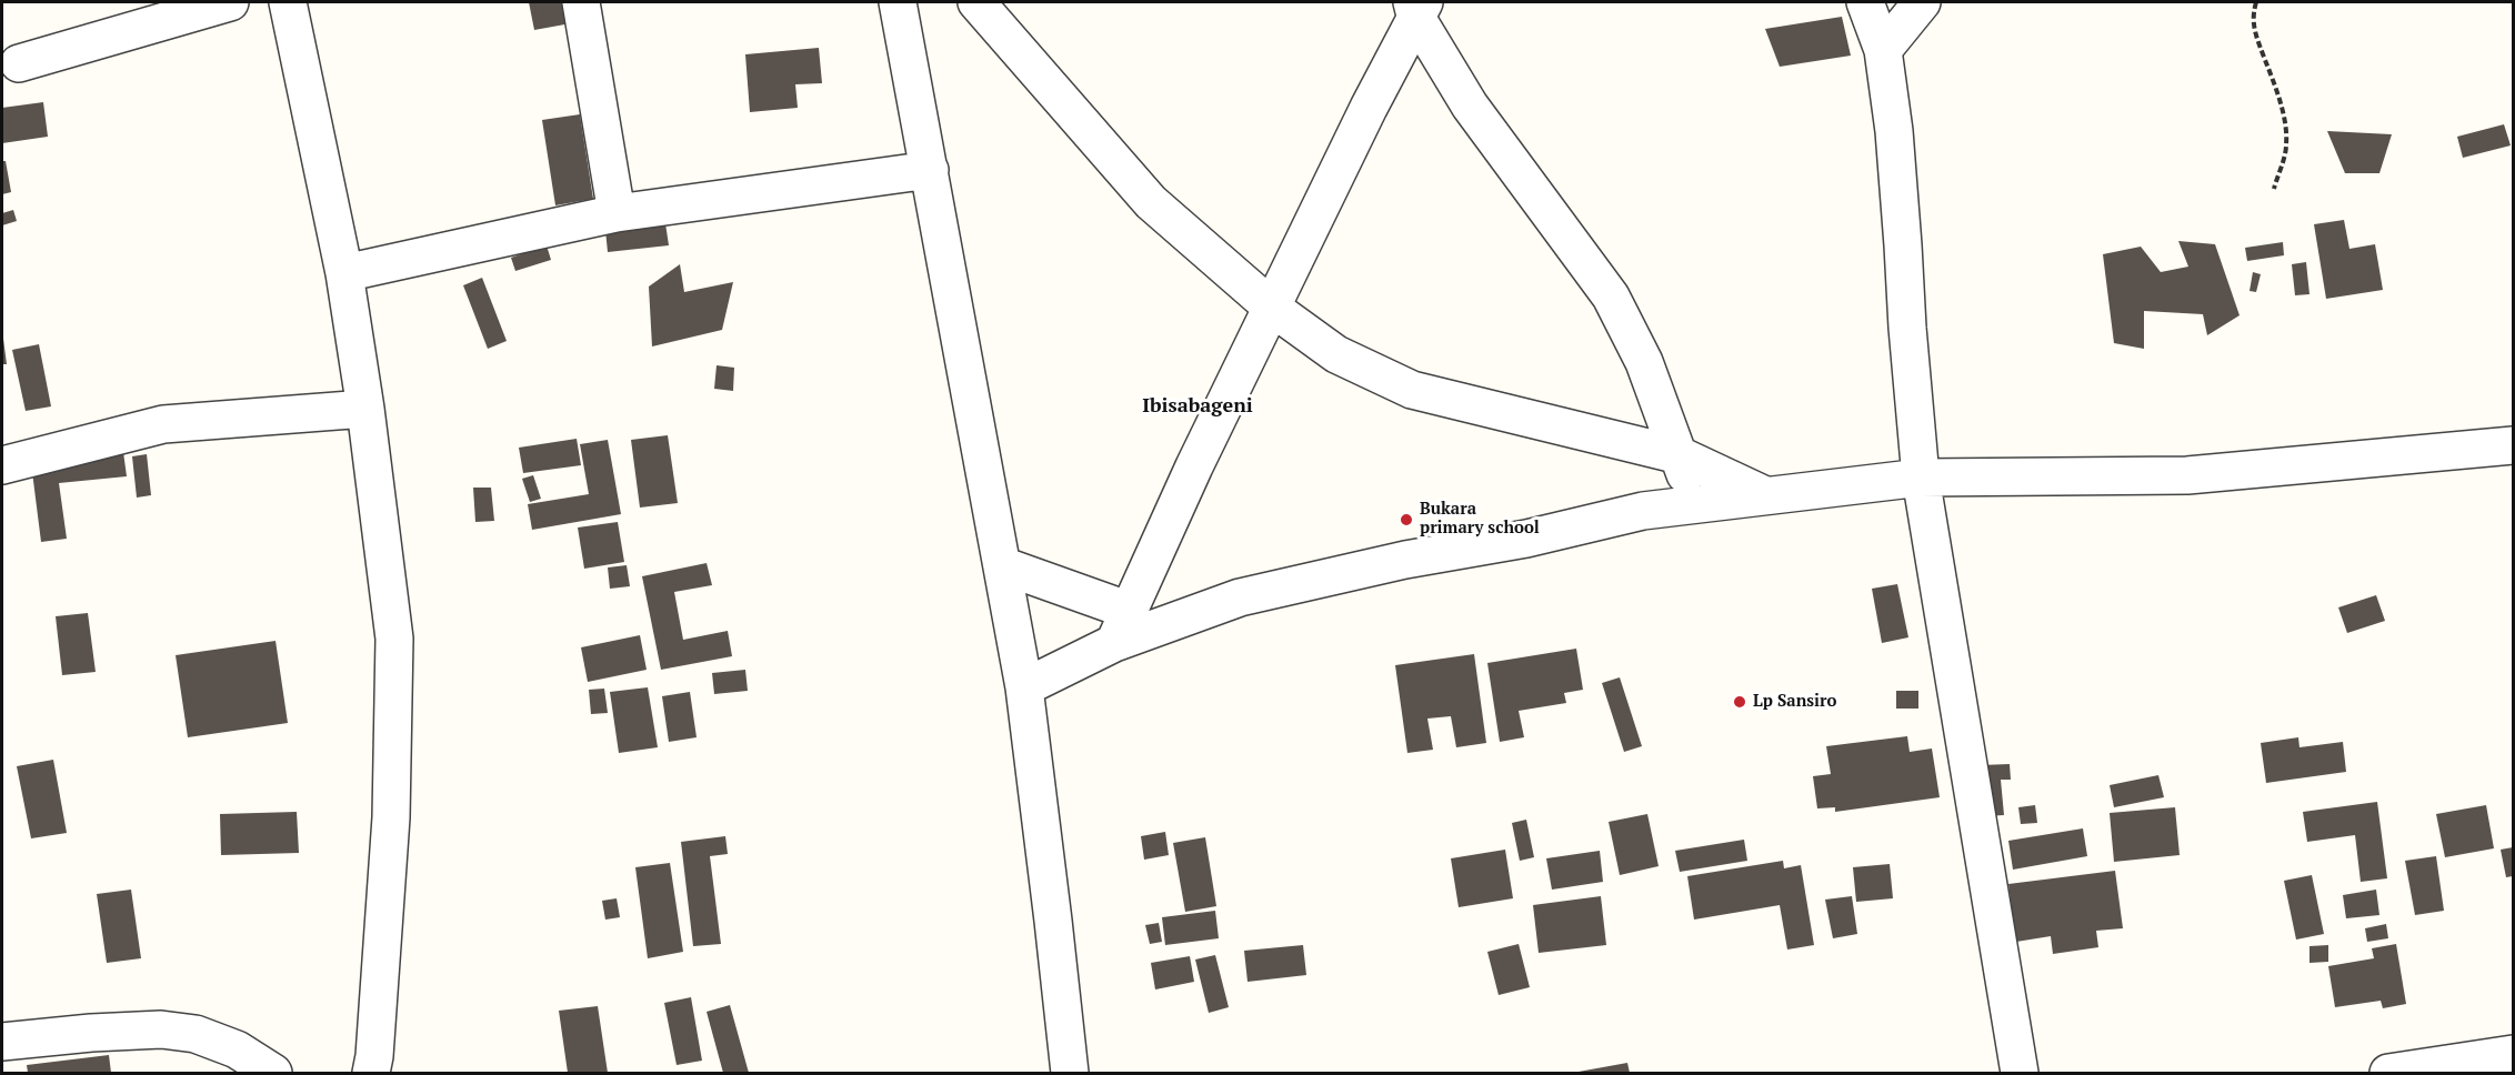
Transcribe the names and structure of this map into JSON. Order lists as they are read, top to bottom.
{
  "districts": ["Ibisabageni"],
  "places": ["Bukara primary school", "Lp Sansiro"]
}
